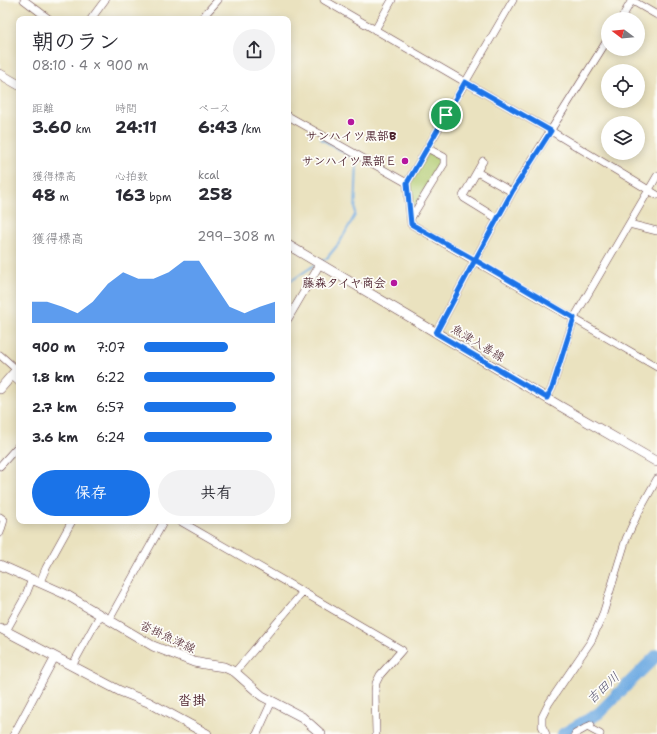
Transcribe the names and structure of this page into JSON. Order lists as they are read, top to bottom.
{
  "streets": {
    "main road": ["魚津入善線", "沓掛魚津線"]
  },
  "districts": ["沓掛"],
  "water": ["吉田川"],
  "places": ["サンハイツ黒部B", "サンハイツ黒部Ｅ", "藤森タイヤ商会"],
  "north": "left",
  "page": {
    "heading": ["朝のラン", "08:10 · 4 × 900 m"],
    "stats": [
      ["距離", "3.60 km"],
      ["時間", "24:11"],
      ["ペース", "6:43 /km"],
      ["獲得標高", "48 m"],
      ["心拍数", "163 bpm"],
      ["kcal", "258"]
    ],
    "chart": ["獲得標高", "299–308 m"],
    "list": [
      {
        "name": "900 m",
        "note": "7:07"
      },
      {
        "name": "1.8 km",
        "note": "6:22"
      },
      {
        "name": "2.7 km",
        "note": "6:57"
      },
      {
        "name": "3.6 km",
        "note": "6:24"
      }
    ],
    "buttons": ["保存", "共有"]
  }
}
